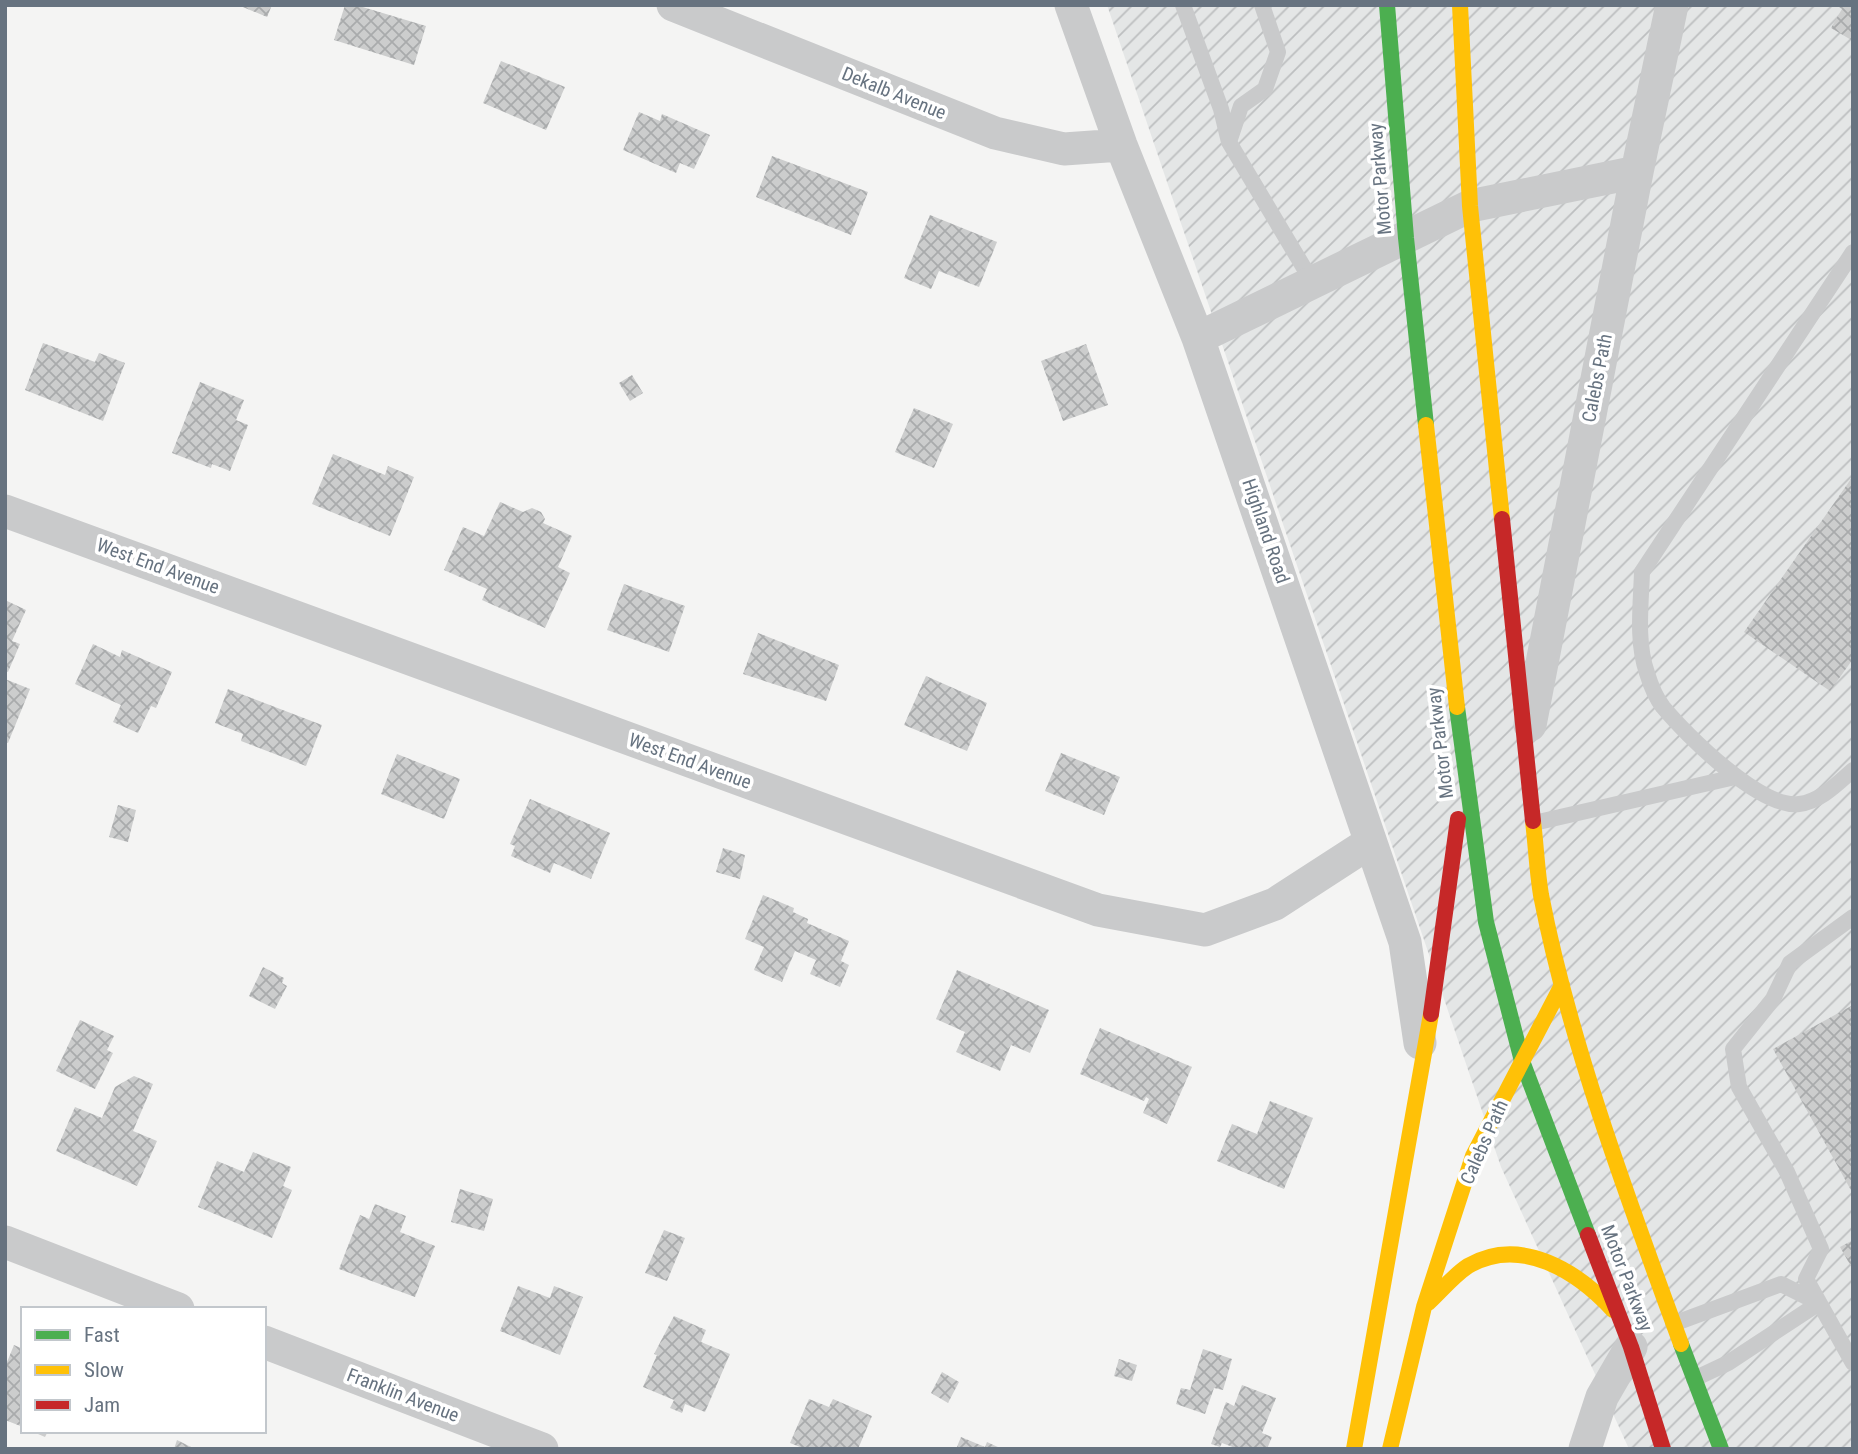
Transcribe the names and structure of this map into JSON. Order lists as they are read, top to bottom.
{
  "streets": {
    "main road": ["Motor Parkway", "Calebs Path"],
    "street": [
      "Dekalb Avenue",
      "Highland Road",
      "West End Avenue",
      "Franklin Avenue"
    ]
  },
  "crossings": [
    ["Dekalb Avenue", "Highland Road"],
    ["Motor Parkway", "Calebs Path"],
    ["Highland Road", "West End Avenue"]
  ],
  "legend": ["Fast", "Slow", "Jam"]
}
